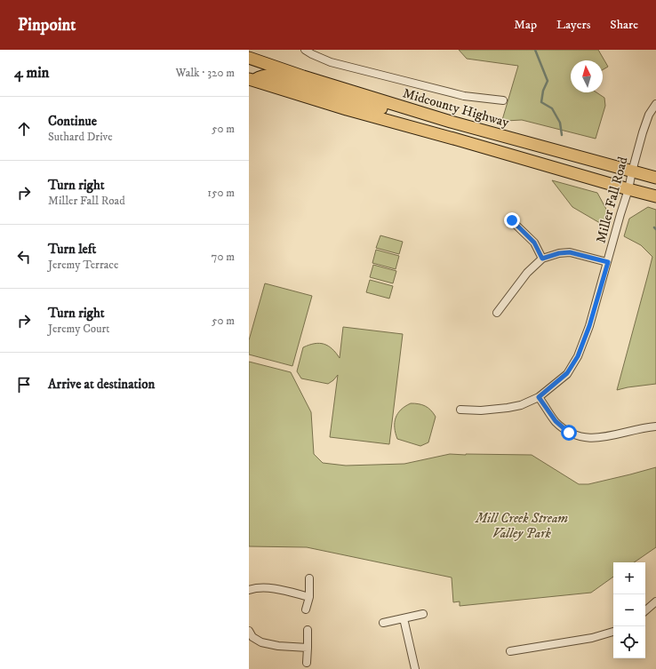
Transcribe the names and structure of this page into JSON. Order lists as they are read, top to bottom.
{
  "streets": {
    "main road": ["Midcounty Highway"],
    "street": ["Miller Fall Road"]
  },
  "crossings": [
    ["Midcounty Highway", "Miller Fall Road"]
  ],
  "parks": ["Mill Creek Stream Valley Park"],
  "north": "top",
  "page": {
    "header": "Pinpoint",
    "nav": ["Map", "Layers", "Share"],
    "heading": ["4 min", "Walk · 320 m"],
    "list": [
      ["Continue", "Suthard Drive", "50 m"],
      ["Turn right", "Miller Fall Road", "150 m"],
      ["Turn left", "Jeremy Terrace", "70 m"],
      ["Turn right", "Jeremy Court", "50 m"],
      "Arrive at destination"
    ],
    "map_buttons": ["+", "−"]
  }
}
